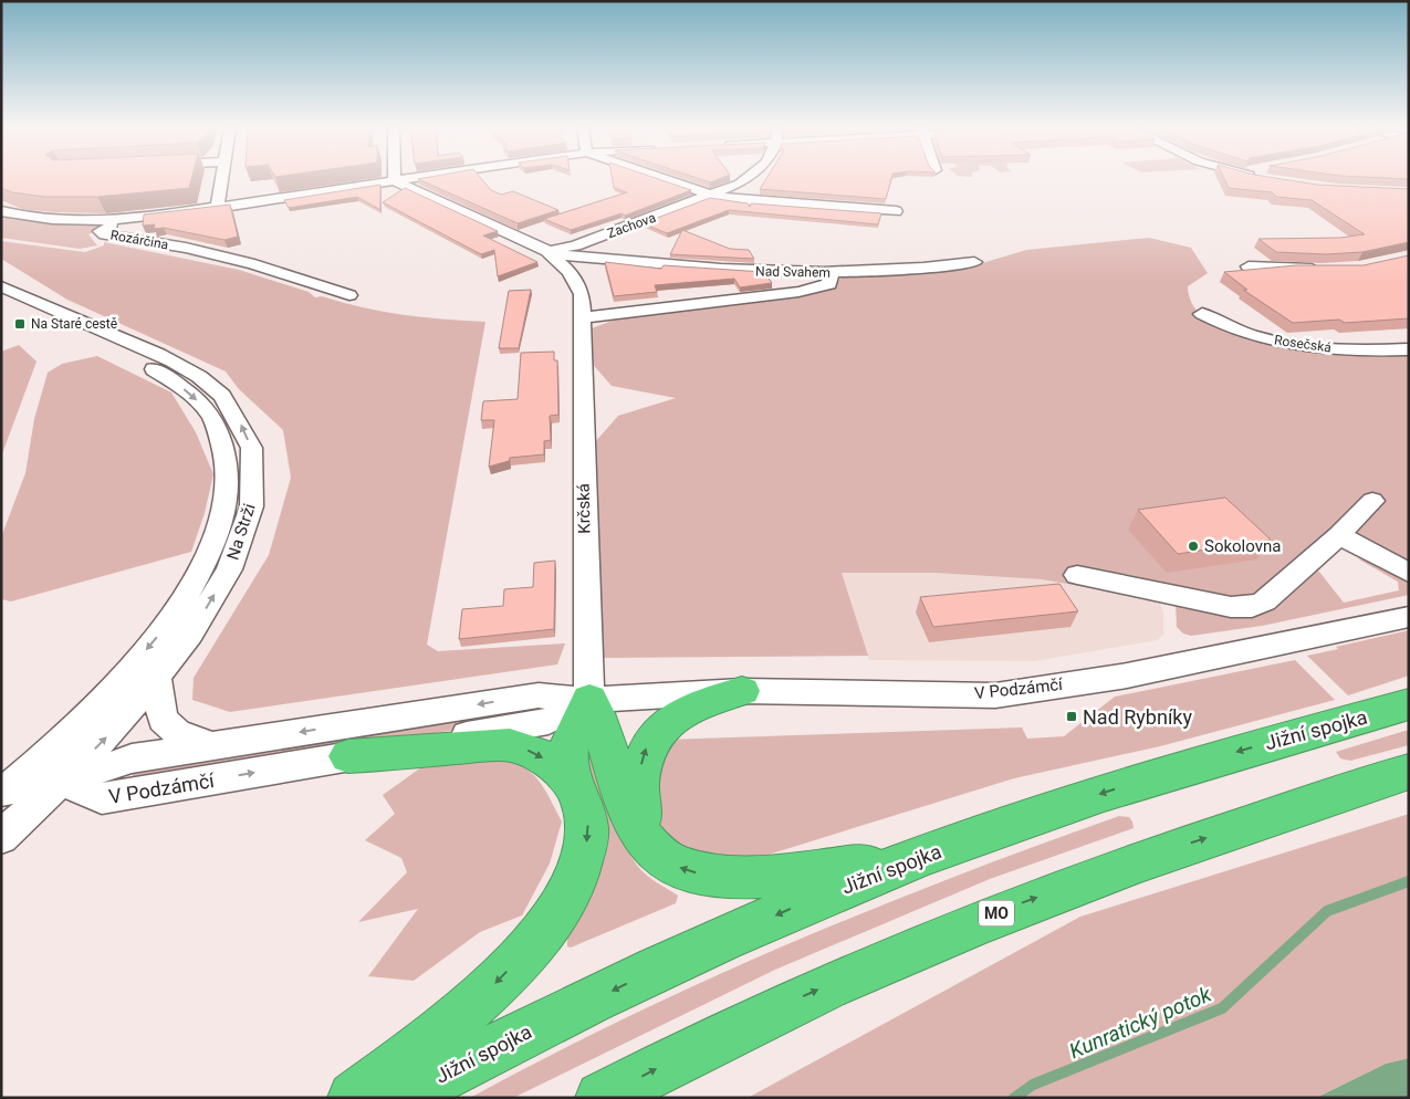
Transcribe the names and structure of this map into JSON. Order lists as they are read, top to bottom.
{
  "streets": {
    "highway": ["Jižní spojka", "MO"],
    "street": [
      "Zachova",
      "Rozárčina",
      "Nad Svahem",
      "Rosečská",
      "Krčská",
      "Na Strži",
      "V Podzámčí"
    ]
  },
  "crossings": [
    ["Zachova", "Nad Svahem"],
    ["Zachova", "Krčská"],
    ["Nad Svahem", "Krčská"],
    ["Krčská", "V Podzámčí"],
    ["Na Strži", "V Podzámčí"]
  ],
  "water": ["Kunratický potok"],
  "places": {
    "transit": ["Na Staré cestě", "Nad Rybníky"],
    "other": ["Sokolovna"]
  }
}
